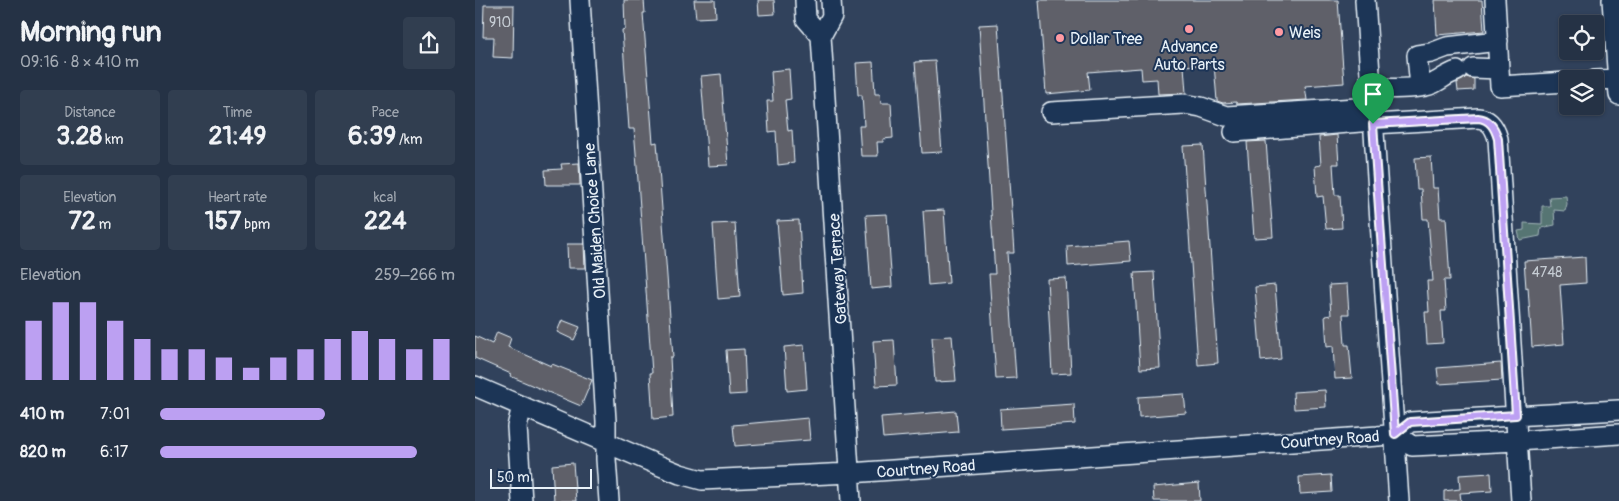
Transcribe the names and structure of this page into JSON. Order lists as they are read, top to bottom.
{
  "streets": {
    "street": ["Old Maiden Choice Lane", "Gateway Terrace", "Courtney Road"]
  },
  "crossings": [
    ["Old Maiden Choice Lane", "Courtney Road"],
    ["Gateway Terrace", "Courtney Road"]
  ],
  "places": ["Advance Auto Parts", "Weis", "Dollar Tree"],
  "house_numbers": ["910", "4748"],
  "scale_bar": "50 m",
  "page": {
    "heading": ["Morning run", "09:16 · 8 × 410 m"],
    "stats": [
      ["Distance", "3.28 km"],
      ["Time", "21:49"],
      ["Pace", "6:39 /km"],
      ["Elevation", "72 m"],
      ["Heart rate", "157 bpm"],
      ["kcal", "224"]
    ],
    "chart": ["Elevation", "259–266 m"],
    "list": [
      {
        "name": "410 m",
        "note": "7:01"
      },
      {
        "name": "820 m",
        "note": "6:17"
      }
    ],
    "scale": "50 m"
  }
}
